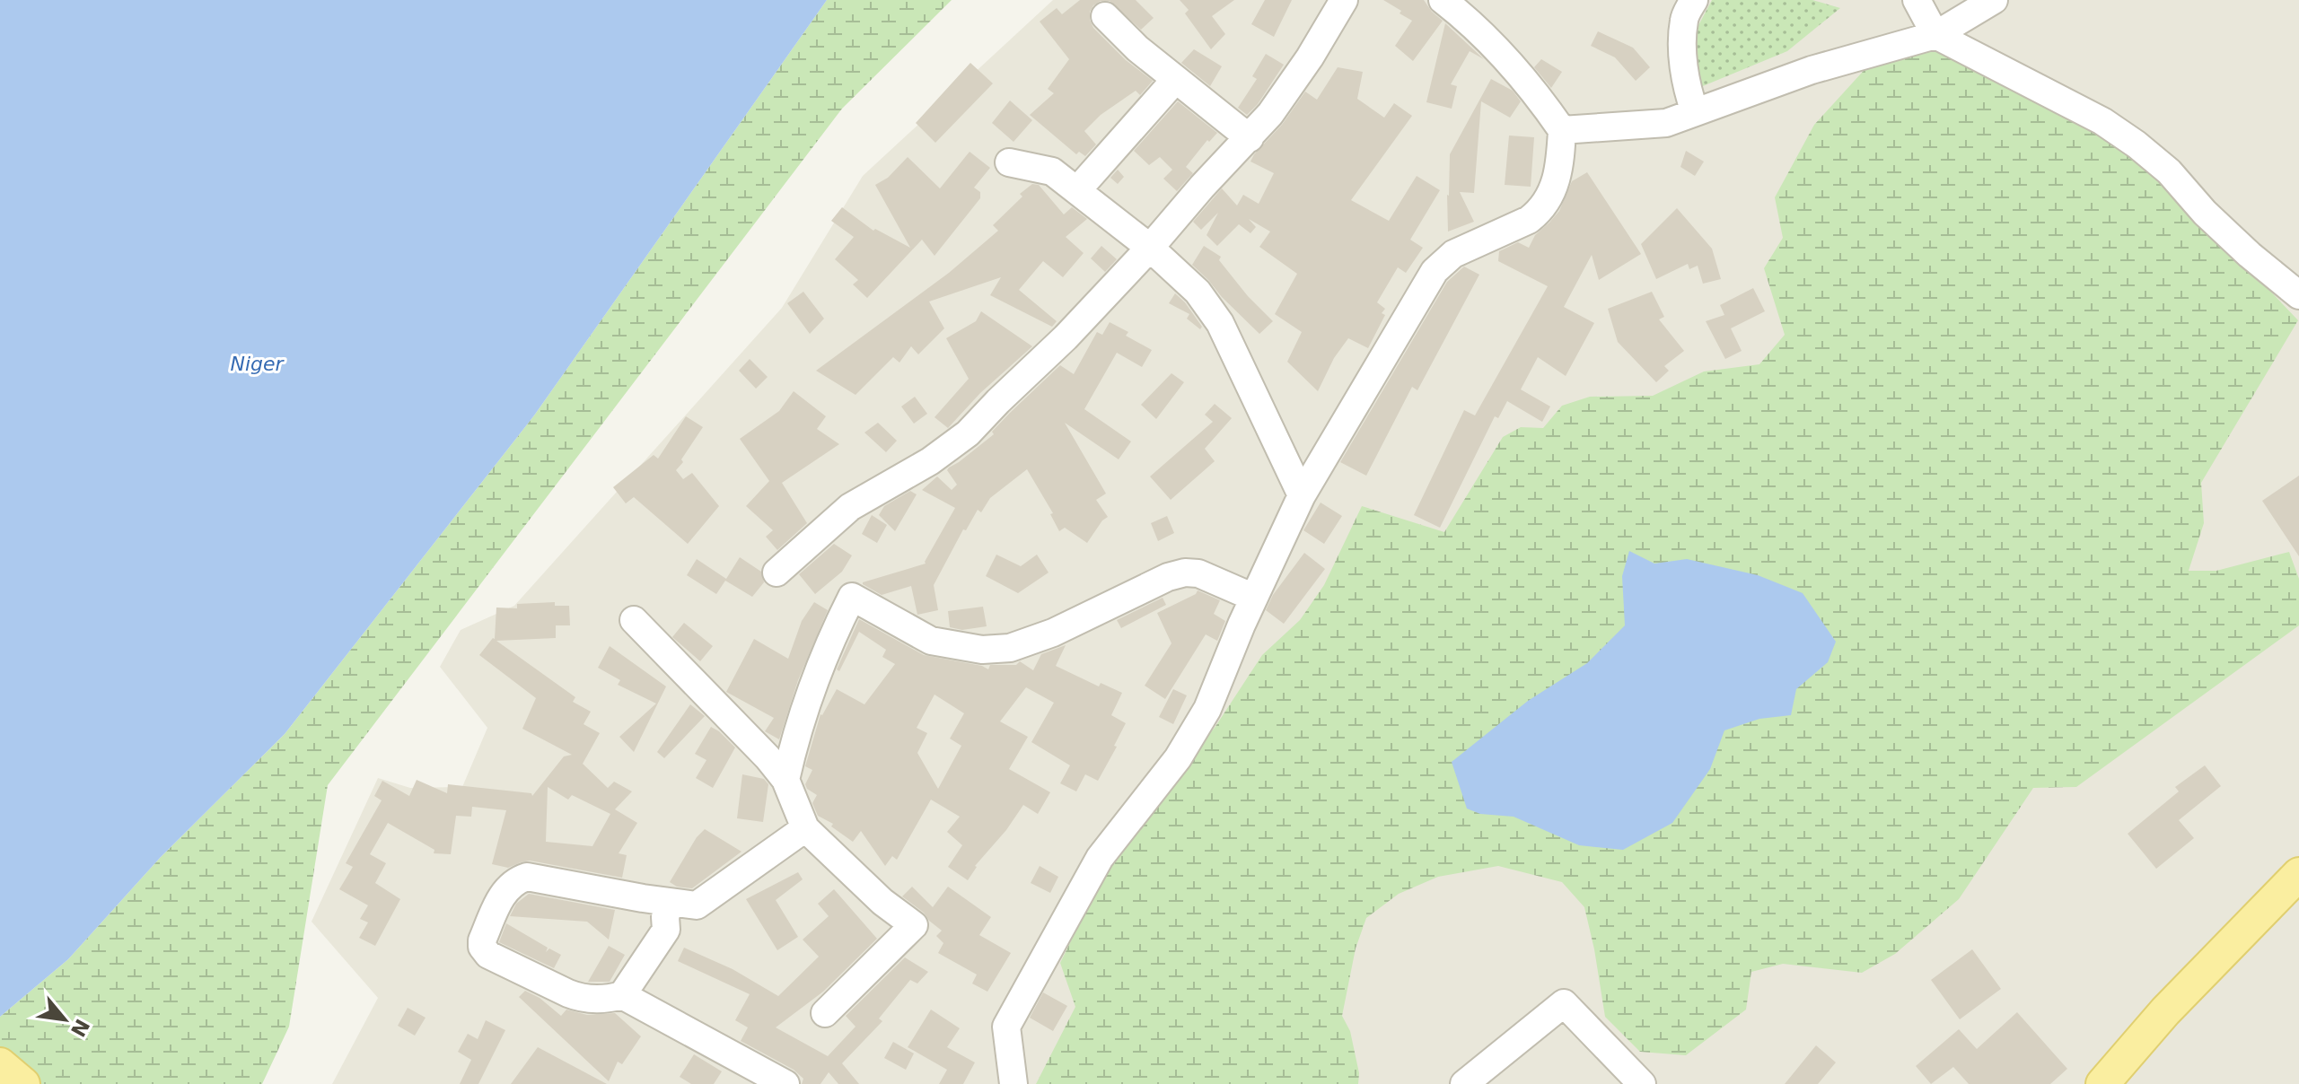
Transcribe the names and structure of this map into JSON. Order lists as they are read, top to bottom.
{
  "water": ["Niger"],
  "north": "bottom right"
}
